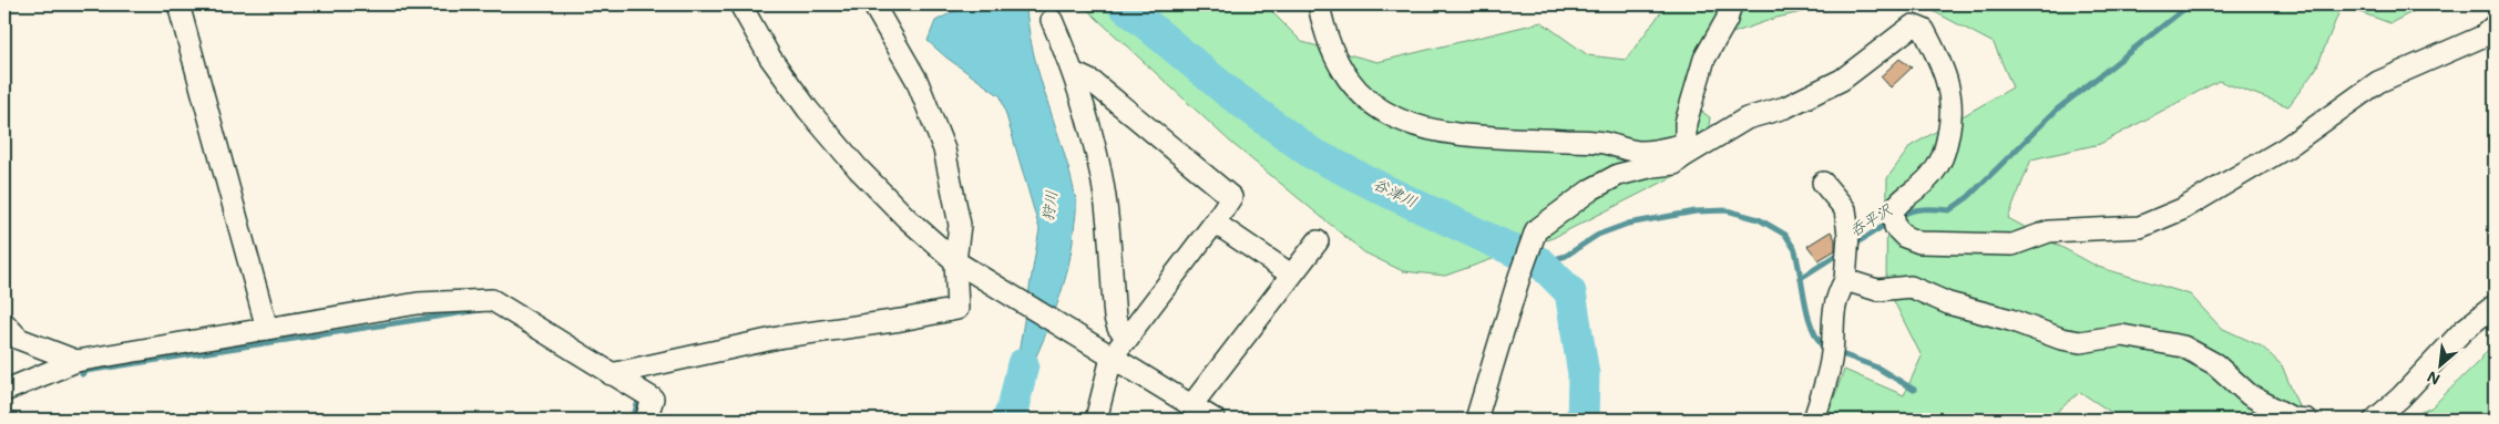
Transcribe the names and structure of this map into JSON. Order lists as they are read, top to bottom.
{
  "water": ["谷津川", "狩川", "呑平沢"],
  "north": "bottom left"
}
